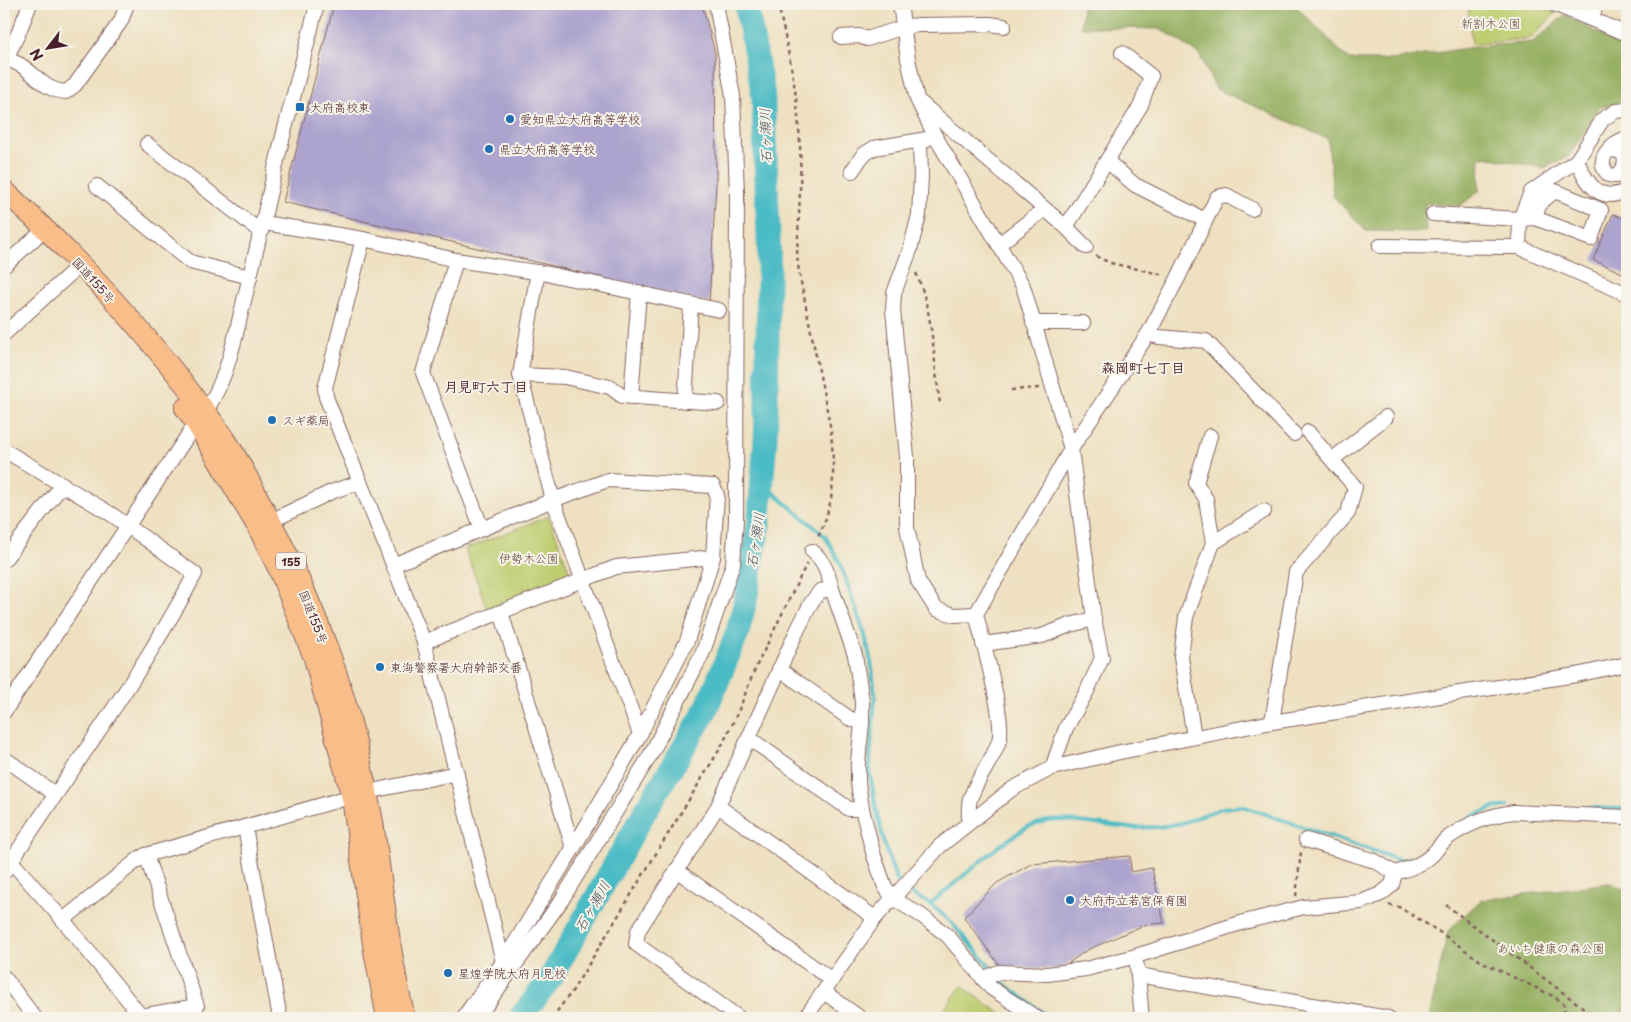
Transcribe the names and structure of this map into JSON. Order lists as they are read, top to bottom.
{
  "streets": {
    "highway": ["国道155号", "155"]
  },
  "districts": ["森岡町七丁目", "月見町六丁目"],
  "water": ["石ヶ瀬川"],
  "parks": ["新割木公園", "伊勢木公園", "あいち健康の森公園"],
  "places": {
    "transit": ["大府高校東"],
    "other": [
      "愛知県立大府高等学校",
      "県立大府高等学校",
      "スギ薬局",
      "東海警察署大府幹部交番",
      "大府市立若宮保育園",
      "星煌学院大府月見校"
    ]
  },
  "north": "bottom left"
}
